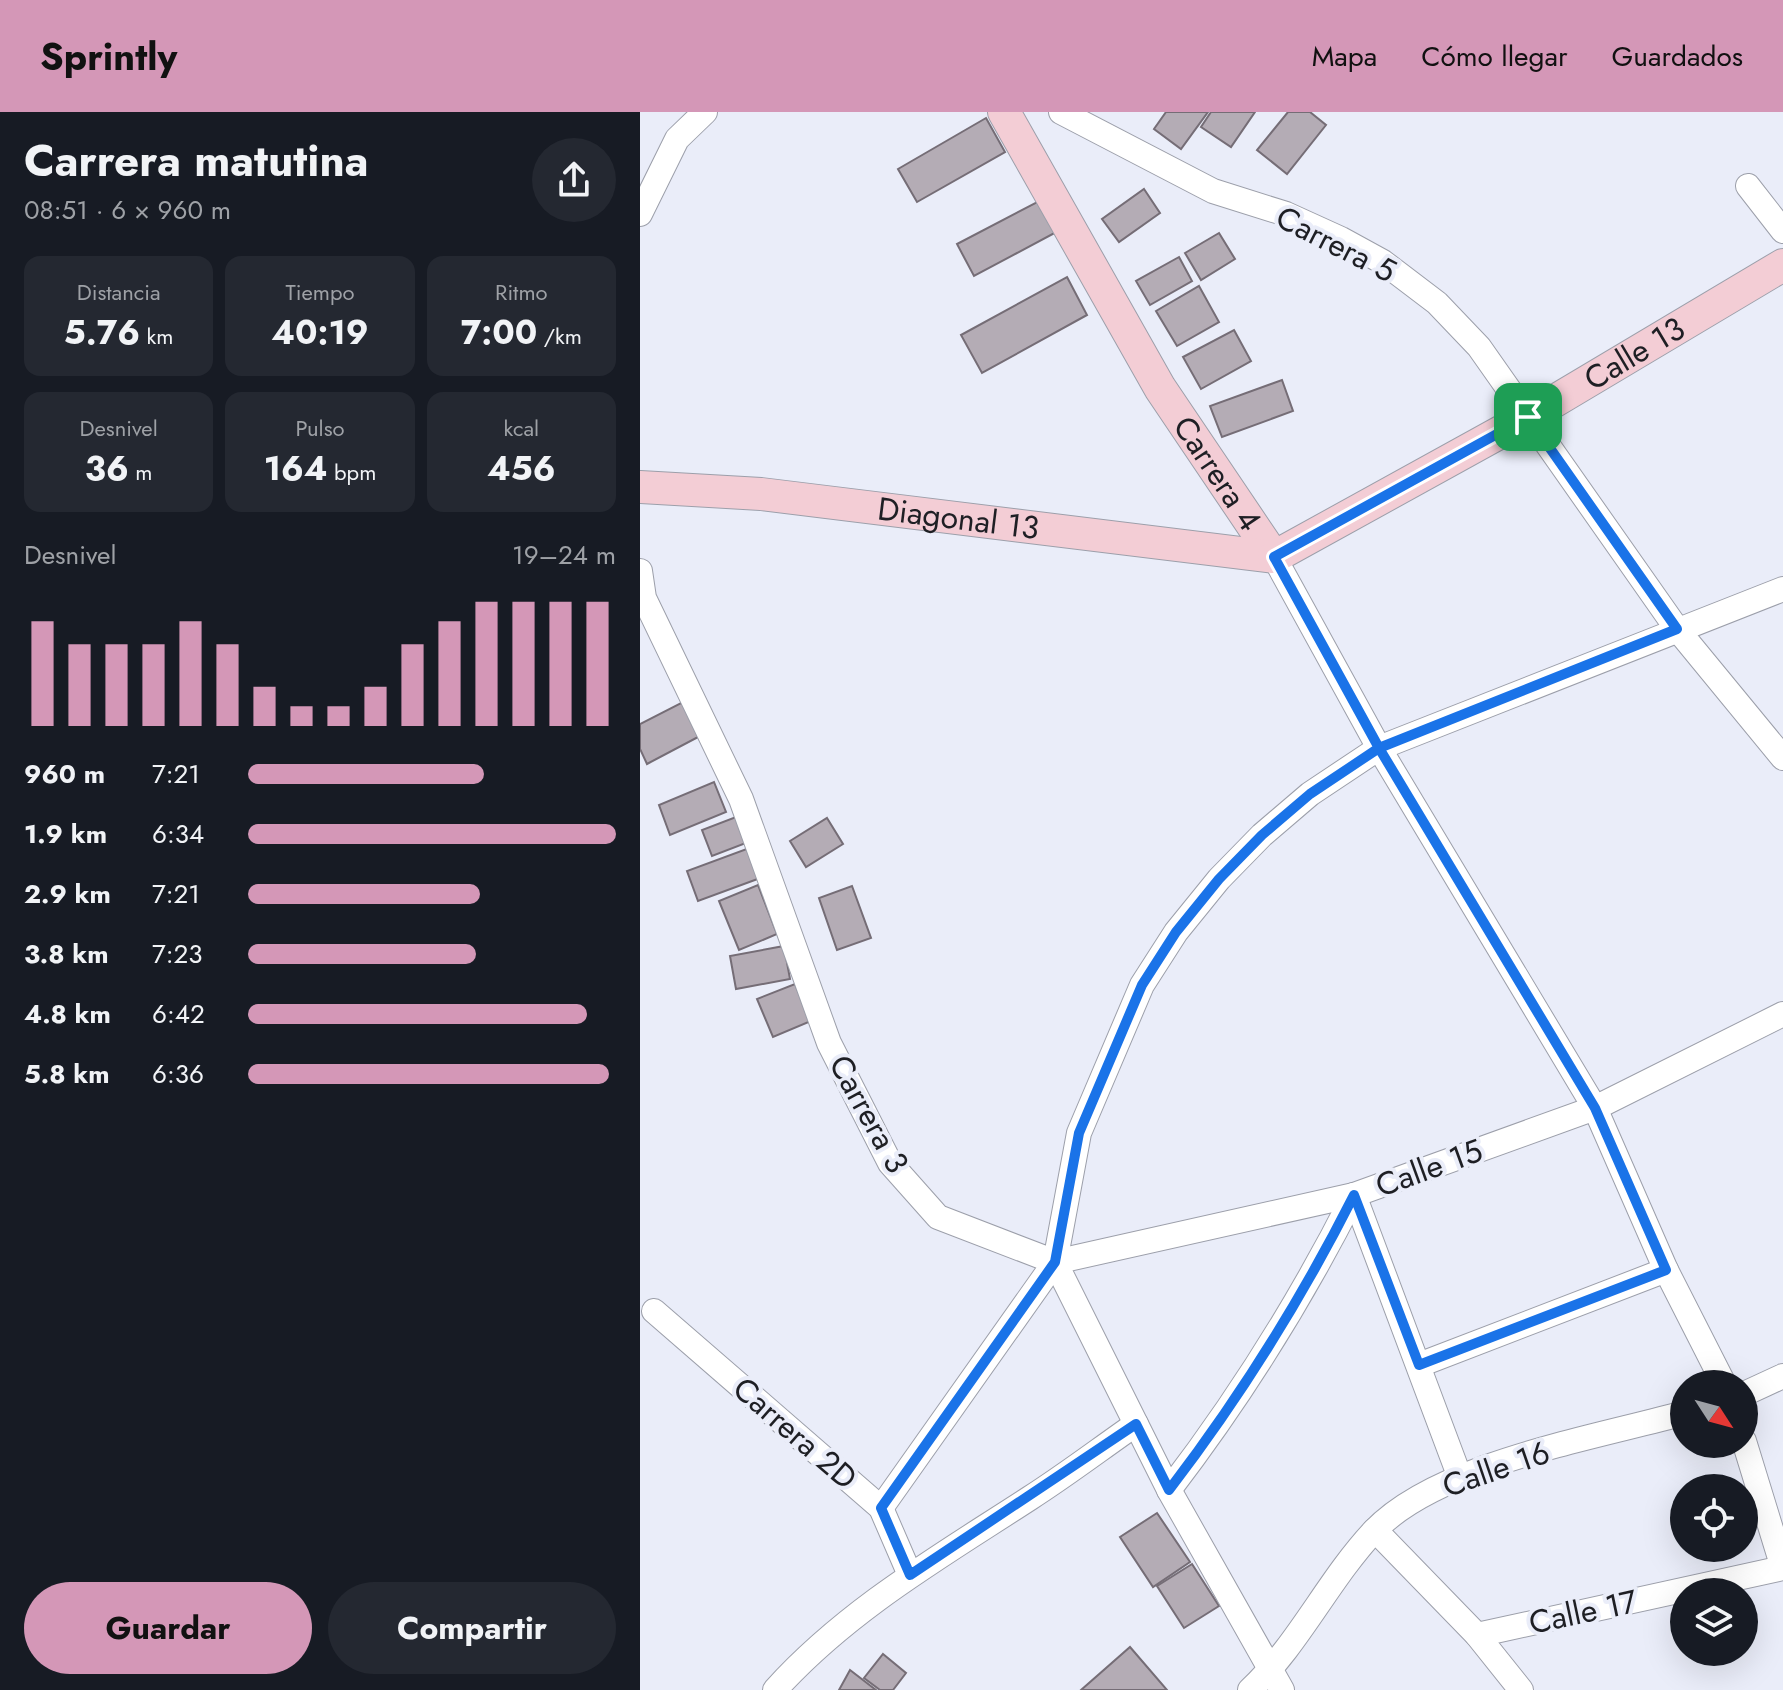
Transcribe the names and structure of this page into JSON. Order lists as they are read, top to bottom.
{
  "streets": {
    "street": [
      "Carrera 5",
      "Calle 13",
      "Carrera 4",
      "Diagonal 13",
      "Carrera 3",
      "Calle 15",
      "Carrera 2D",
      "Calle 16",
      "Calle 17"
    ]
  },
  "crossings": [
    ["Carrera 5", "Calle 13"],
    ["Calle 13", "Carrera 4"],
    ["Calle 13", "Diagonal 13"],
    ["Carrera 4", "Diagonal 13"],
    ["Carrera 4", "Calle 15"],
    ["Carrera 3", "Calle 15"]
  ],
  "north": "bottom right",
  "page": {
    "header": "Sprintly",
    "nav": ["Mapa", "Cómo llegar", "Guardados"],
    "heading": ["Carrera matutina", "08:51 · 6 × 960 m"],
    "stats": [
      ["Distancia", "5.76 km"],
      ["Tiempo", "40:19"],
      ["Ritmo", "7:00 /km"],
      ["Desnivel", "36 m"],
      ["Pulso", "164 bpm"],
      ["kcal", "456"]
    ],
    "chart": ["Desnivel", "19–24 m"],
    "list": [
      {
        "name": "960 m",
        "note": "7:21"
      },
      {
        "name": "1.9 km",
        "note": "6:34"
      },
      {
        "name": "2.9 km",
        "note": "7:21"
      },
      {
        "name": "3.8 km",
        "note": "7:23"
      },
      {
        "name": "4.8 km",
        "note": "6:42"
      },
      {
        "name": "5.8 km",
        "note": "6:36"
      }
    ],
    "buttons": ["Guardar", "Compartir"]
  }
}
